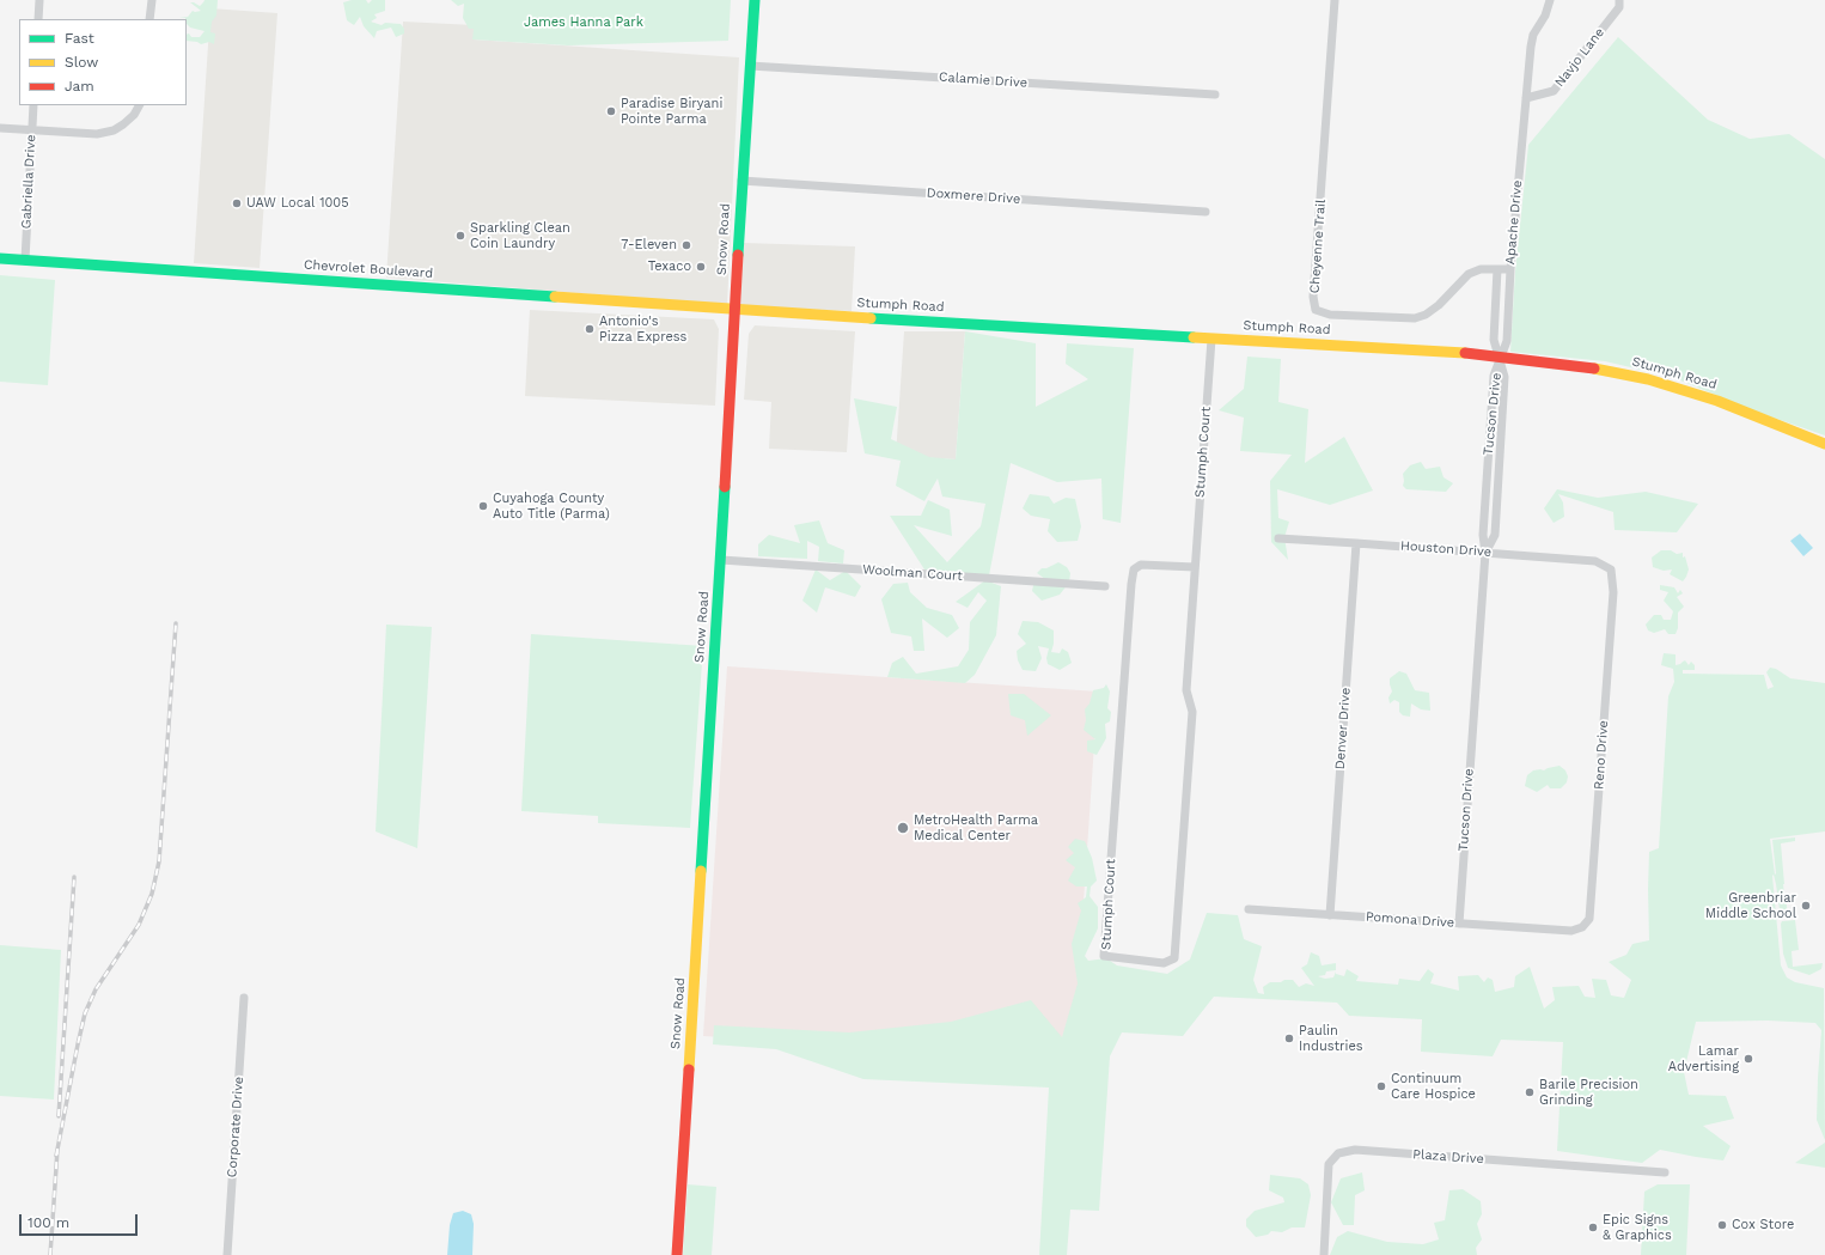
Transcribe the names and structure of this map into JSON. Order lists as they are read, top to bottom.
{
  "streets": {
    "main road": ["Snow Road", "Chevrolet Boulevard", "Stumph Road"],
    "street": [
      "Navjo Lane",
      "Calamie Drive",
      "Gabriella Drive",
      "Doxmere Drive",
      "Apache Drive",
      "Cheyenne Trail",
      "Tucson Drive",
      "Stumph Court",
      "Houston Drive",
      "Woolman Court",
      "Denver Drive",
      "Reno Drive",
      "Pomona Drive",
      "Corporate Drive",
      "Plaza Drive"
    ]
  },
  "crossings": [
    ["Navjo Lane", "Apache Drive"],
    ["Calamie Drive", "Snow Road"],
    ["Gabriella Drive", "Chevrolet Boulevard"],
    ["Doxmere Drive", "Snow Road"],
    ["Apache Drive", "Cheyenne Trail"],
    ["Apache Drive", "Stumph Road"],
    ["Apache Drive", "Tucson Drive"],
    ["Snow Road", "Chevrolet Boulevard"],
    ["Snow Road", "Stumph Road"],
    ["Snow Road", "Woolman Court"],
    ["Chevrolet Boulevard", "Stumph Road"],
    ["Stumph Road", "Tucson Drive"],
    ["Stumph Road", "Stumph Court"],
    ["Tucson Drive", "Houston Drive"],
    ["Tucson Drive", "Pomona Drive"],
    ["Houston Drive", "Denver Drive"],
    ["Houston Drive", "Reno Drive"],
    ["Denver Drive", "Pomona Drive"],
    ["Reno Drive", "Pomona Drive"]
  ],
  "parks": ["James Hanna Park"],
  "places": [
    "Paradise Biryani Pointe Parma",
    "UAW Local 1005",
    "Sparkling Clean Coin Laundry",
    "7-Eleven",
    "Texaco",
    "Antonio's Pizza Express",
    "Cuyahoga County Auto Title (Parma)",
    "MetroHealth Parma Medical Center",
    "Greenbriar Middle School",
    "Paulin Industries",
    "Lamar Advertising",
    "Continuum Care Hospice",
    "Barile Precision Grinding",
    "Cox Store",
    "Epic Signs & Graphics"
  ],
  "legend": ["Fast", "Slow", "Jam"],
  "scale_bar": "100 m"
}
